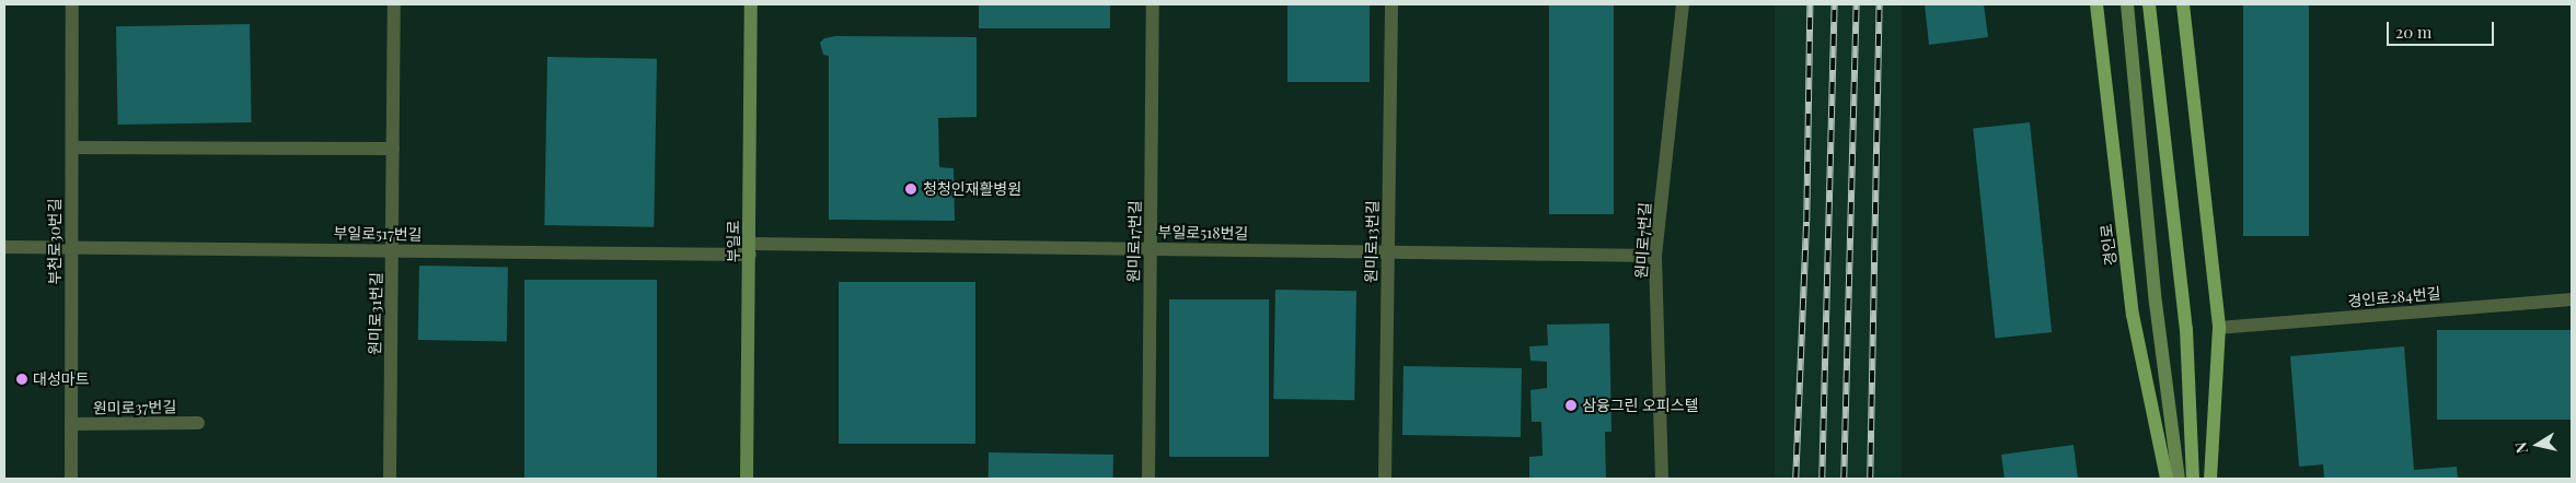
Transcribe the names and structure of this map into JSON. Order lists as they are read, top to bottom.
{
  "streets": {
    "main road": ["경인로"],
    "street": [
      "부일로518번길",
      "부일로517번길",
      "원미로7번길",
      "부천로30번길",
      "부일로",
      "원미로17번길",
      "원미로13번길",
      "경인로284번길",
      "원미로31번길",
      "원미로37번길"
    ]
  },
  "crossings": [
    ["부일로518번길", "부일로517번길"],
    ["부일로518번길", "원미로7번길"],
    ["부일로518번길", "부일로"],
    ["부일로518번길", "원미로17번길"],
    ["부일로518번길", "원미로13번길"],
    ["부일로517번길", "부천로30번길"],
    ["부일로517번길", "부일로"],
    ["부일로517번길", "원미로31번길"],
    ["부천로30번길", "원미로37번길"]
  ],
  "places": ["청청인재활병원", "대성마트", "삼융그린 오피스텔"],
  "scale_bar": "20 m",
  "north": "left"
}
